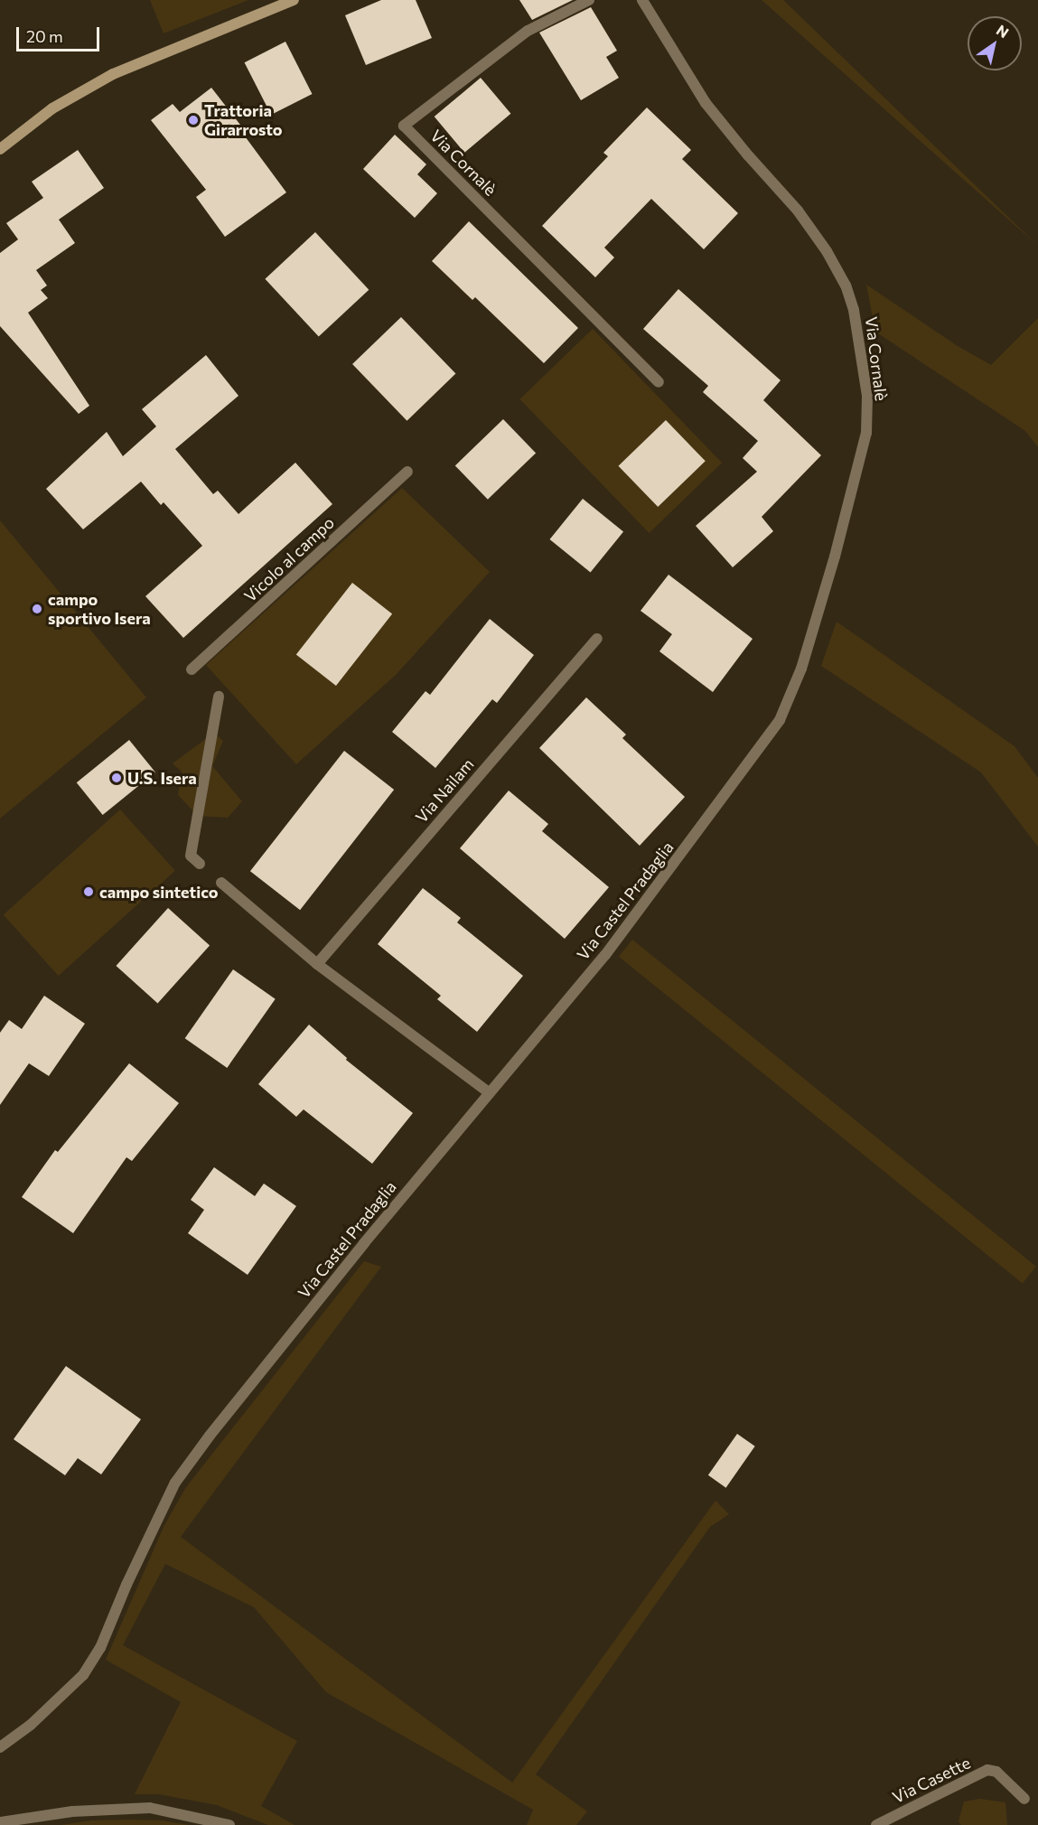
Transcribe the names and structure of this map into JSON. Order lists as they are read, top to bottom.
{
  "streets": {
    "street": [
      "Via Cornalè",
      "Vicolo al campo",
      "Via Nailam",
      "Via Castel Pradaglia",
      "Via Casette"
    ]
  },
  "crossings": [
    ["Via Cornalè", "Via Castel Pradaglia"]
  ],
  "places": [
    "Trattoria Girarrosto",
    "campo sportivo Isera",
    "U.S. Isera",
    "campo sintetico"
  ],
  "scale_bar": "20 m",
  "north": "top right"
}
